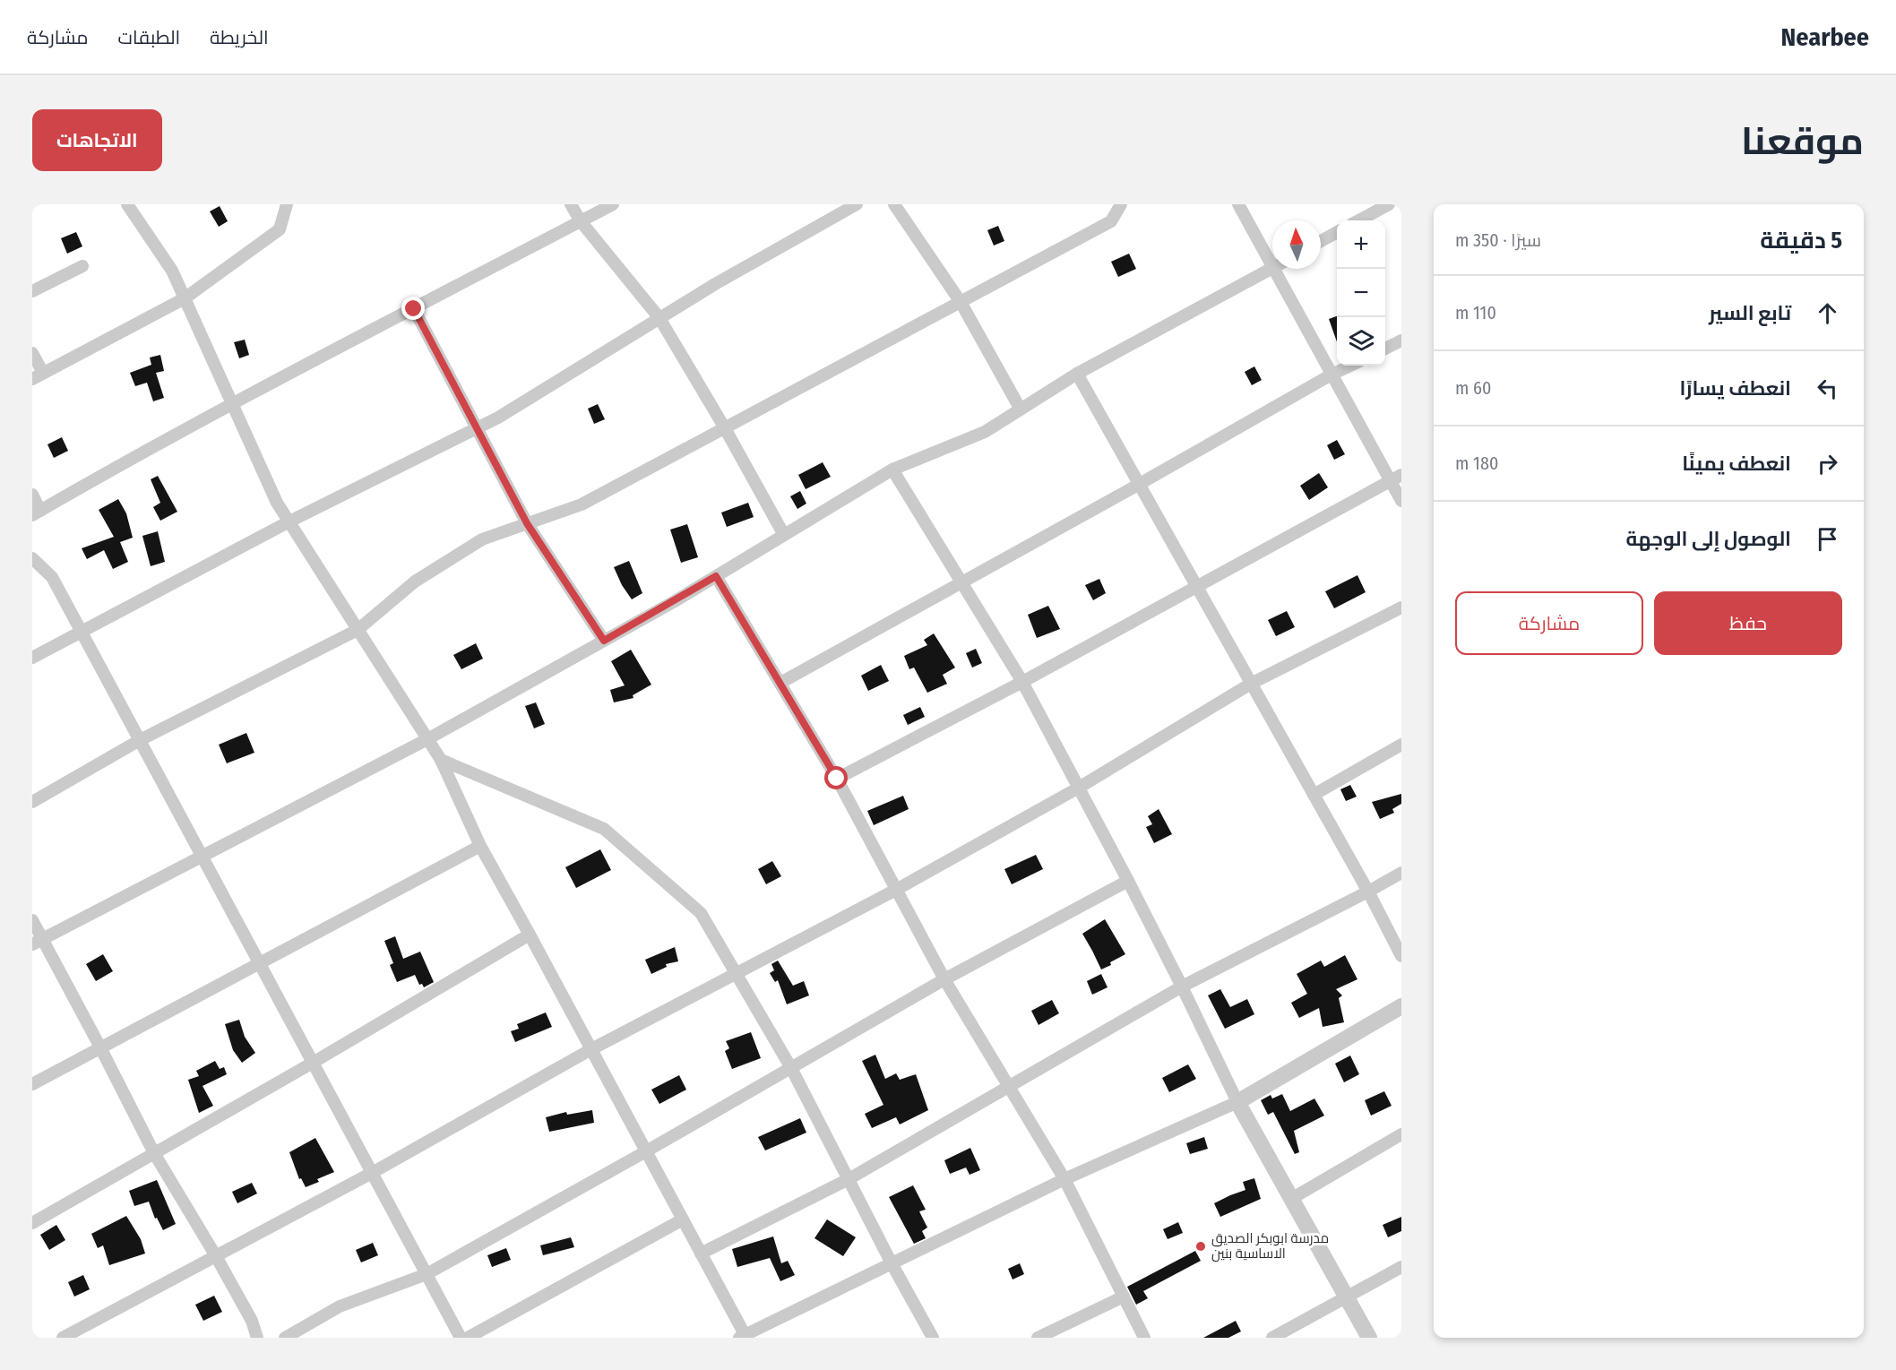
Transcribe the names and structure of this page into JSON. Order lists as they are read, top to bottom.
{
  "places": ["مدرسة ابوبكر الصديق الاساسية بنين"],
  "north": "top",
  "page": {
    "header": "Nearbee",
    "nav": ["الخريطة", "الطبقات", "مشاركة"],
    "title": "موقعنا",
    "buttons": [
      "الاتجاهات",
      ["حفظ", "مشاركة"]
    ],
    "heading": ["5 دقيقة", "سيرًا · 350 m"],
    "map_buttons": ["+", "−"],
    "list": [
      ["تابع السير", "110 m"],
      ["انعطف يسارًا", "60 m"],
      ["انعطف يمينًا", "180 m"],
      "الوصول إلى الوجهة"
    ]
  }
}
